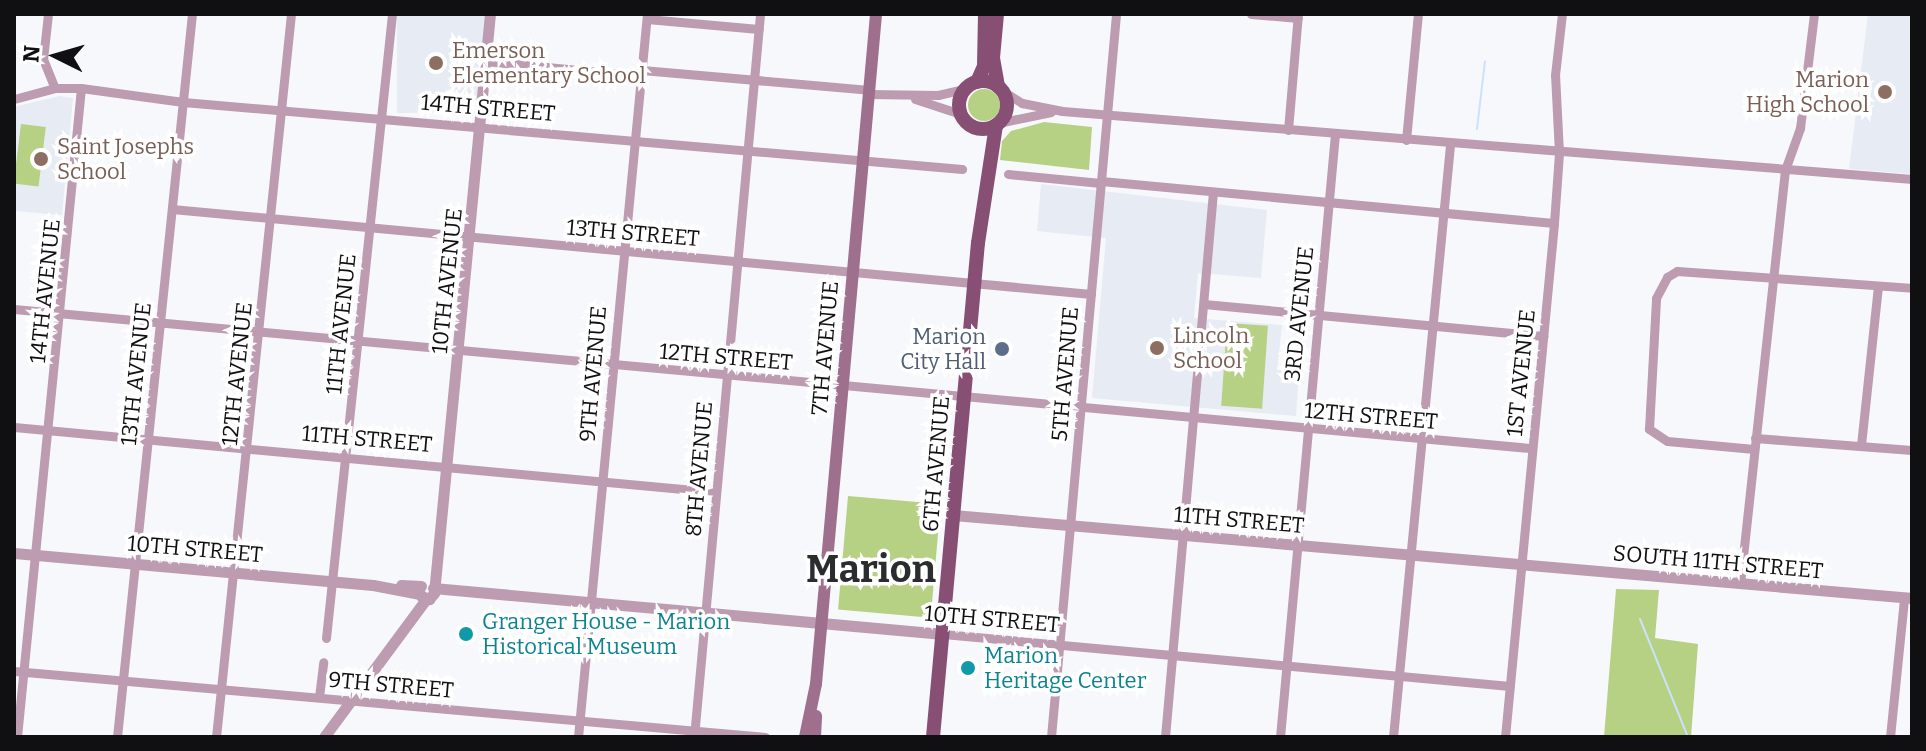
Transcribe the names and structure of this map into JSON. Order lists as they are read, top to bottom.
{
  "streets": {
    "main road": ["7TH AVENUE", "6TH AVENUE"],
    "street": [
      "14TH STREET",
      "13TH STREET",
      "10TH AVENUE",
      "14TH AVENUE",
      "3RD AVENUE",
      "11TH AVENUE",
      "12TH STREET",
      "1ST AVENUE",
      "13TH AVENUE",
      "12TH AVENUE",
      "9TH AVENUE",
      "5TH AVENUE",
      "11TH STREET",
      "8TH AVENUE",
      "10TH STREET",
      "SOUTH 11TH STREET",
      "9TH STREET"
    ]
  },
  "crossings": [
    ["14TH STREET", "10TH AVENUE"],
    ["14TH STREET", "14TH AVENUE"],
    ["14TH STREET", "11TH AVENUE"],
    ["14TH STREET", "7TH AVENUE"],
    ["14TH STREET", "13TH AVENUE"],
    ["14TH STREET", "12TH AVENUE"],
    ["14TH STREET", "9TH AVENUE"],
    ["14TH STREET", "8TH AVENUE"],
    ["13TH STREET", "10TH AVENUE"],
    ["13TH STREET", "11TH AVENUE"],
    ["13TH STREET", "7TH AVENUE"],
    ["13TH STREET", "13TH AVENUE"],
    ["13TH STREET", "12TH AVENUE"],
    ["13TH STREET", "9TH AVENUE"],
    ["13TH STREET", "5TH AVENUE"],
    ["13TH STREET", "6TH AVENUE"],
    ["13TH STREET", "8TH AVENUE"],
    ["10TH AVENUE", "12TH STREET"],
    ["10TH AVENUE", "11TH STREET"],
    ["10TH AVENUE", "10TH STREET"],
    ["10TH AVENUE", "9TH STREET"],
    ["14TH AVENUE", "12TH STREET"],
    ["14TH AVENUE", "11TH STREET"],
    ["14TH AVENUE", "10TH STREET"],
    ["14TH AVENUE", "9TH STREET"],
    ["3RD AVENUE", "12TH STREET"],
    ["3RD AVENUE", "11TH STREET"],
    ["3RD AVENUE", "10TH STREET"],
    ["11TH AVENUE", "12TH STREET"],
    ["11TH AVENUE", "11TH STREET"],
    ["11TH AVENUE", "10TH STREET"],
    ["7TH AVENUE", "12TH STREET"],
    ["7TH AVENUE", "10TH STREET"],
    ["12TH STREET", "1ST AVENUE"],
    ["12TH STREET", "13TH AVENUE"],
    ["12TH STREET", "12TH AVENUE"],
    ["12TH STREET", "9TH AVENUE"],
    ["12TH STREET", "5TH AVENUE"],
    ["12TH STREET", "6TH AVENUE"],
    ["12TH STREET", "8TH AVENUE"],
    ["1ST AVENUE", "11TH STREET"],
    ["1ST AVENUE", "10TH STREET"],
    ["1ST AVENUE", "SOUTH 11TH STREET"],
    ["13TH AVENUE", "11TH STREET"],
    ["13TH AVENUE", "10TH STREET"],
    ["13TH AVENUE", "9TH STREET"],
    ["12TH AVENUE", "11TH STREET"],
    ["12TH AVENUE", "10TH STREET"],
    ["12TH AVENUE", "9TH STREET"],
    ["9TH AVENUE", "11TH STREET"],
    ["9TH AVENUE", "10TH STREET"],
    ["9TH AVENUE", "9TH STREET"],
    ["5TH AVENUE", "11TH STREET"],
    ["5TH AVENUE", "10TH STREET"],
    ["11TH STREET", "6TH AVENUE"],
    ["11TH STREET", "8TH AVENUE"],
    ["11TH STREET", "SOUTH 11TH STREET"],
    ["6TH AVENUE", "10TH STREET"],
    ["8TH AVENUE", "10TH STREET"],
    ["8TH AVENUE", "9TH STREET"]
  ],
  "districts": ["Marion"],
  "places": [
    "Emerson Elementary School",
    "Marion High School",
    "Saint Josephs School",
    "Lincoln School",
    "Marion City Hall",
    "Granger House - Marion Historical Museum",
    "Marion Heritage Center"
  ],
  "north": "left"
}
